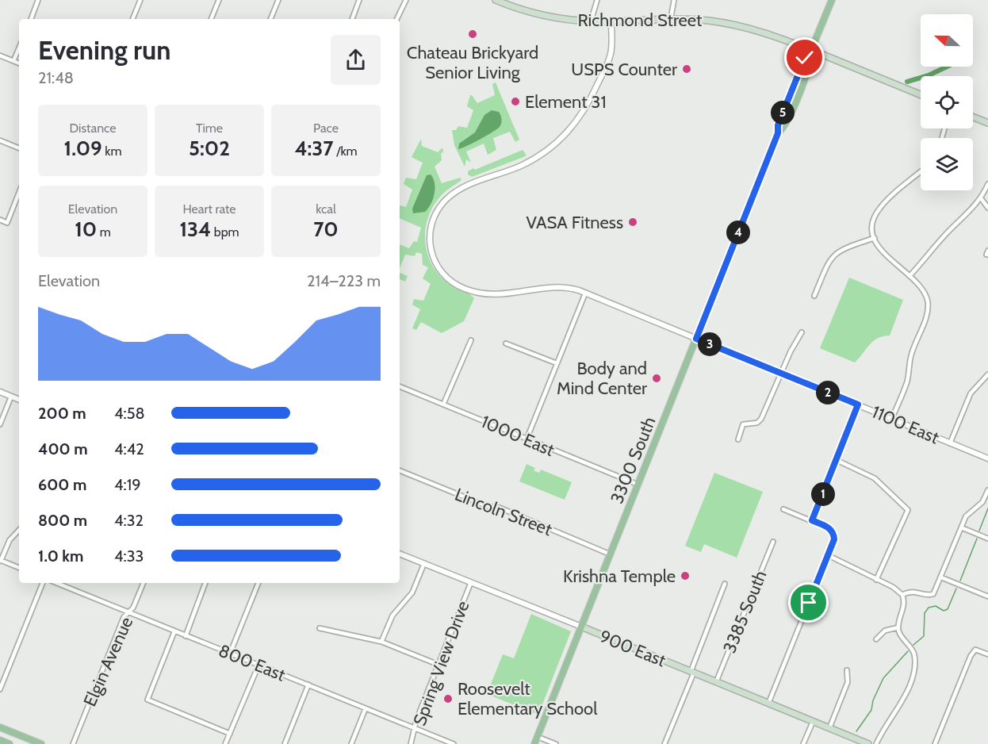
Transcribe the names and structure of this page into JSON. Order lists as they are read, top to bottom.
{
  "streets": {
    "main road": ["Richmond Street", "3300 South", "900 East"],
    "street": [
      "1100 East",
      "1000 East",
      "Lincoln Street",
      "3385 South",
      "Elgin Avenue",
      "800 East",
      "Spring View Drive"
    ]
  },
  "crossings": [
    ["Richmond Street", "1100 East"],
    ["Richmond Street", "3300 South"],
    ["1100 East", "3300 South"],
    ["1000 East", "3300 South"],
    ["3300 South", "Lincoln Street"],
    ["3300 South", "900 East"],
    ["3385 South", "900 East"],
    ["900 East", "Spring View Drive"],
    ["Elgin Avenue", "800 East"],
    ["800 East", "Spring View Drive"]
  ],
  "places": [
    "Chateau Brickyard Senior Living",
    "USPS Counter",
    "Element 31",
    "VASA Fitness",
    "Body and Mind Center",
    "Krishna Temple",
    "Roosevelt Elementary School"
  ],
  "north": "left",
  "page": {
    "heading": ["Evening run", "21:48"],
    "stats": [
      ["Distance", "1.09 km"],
      ["Time", "5:02"],
      ["Pace", "4:37 /km"],
      ["Elevation", "10 m"],
      ["Heart rate", "134 bpm"],
      ["kcal", "70"]
    ],
    "pins": [
      "5",
      "4",
      "3",
      "2",
      "1"
    ],
    "chart": ["Elevation", "214–223 m"],
    "list": [
      {
        "name": "200 m",
        "note": "4:58"
      },
      {
        "name": "400 m",
        "note": "4:42"
      },
      {
        "name": "600 m",
        "note": "4:19"
      },
      {
        "name": "800 m",
        "note": "4:32"
      },
      {
        "name": "1.0 km",
        "note": "4:33"
      }
    ]
  }
}
